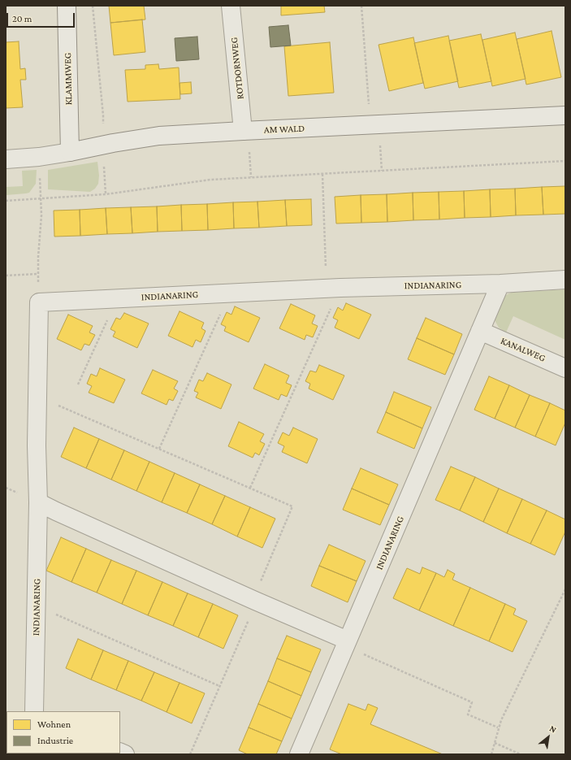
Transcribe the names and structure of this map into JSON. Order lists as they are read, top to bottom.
{
  "streets": {
    "street": [
      "ROTDORNWEG",
      "KLAMMWEG",
      "AM WALD",
      "INDIANARING",
      "KANALWEG"
    ]
  },
  "crossings": [
    ["ROTDORNWEG", "AM WALD"],
    ["KLAMMWEG", "AM WALD"],
    ["INDIANARING", "KANALWEG"]
  ],
  "legend": ["Wohnen", "Industrie"],
  "scale_bar": "20 m",
  "north": "top right"
}
